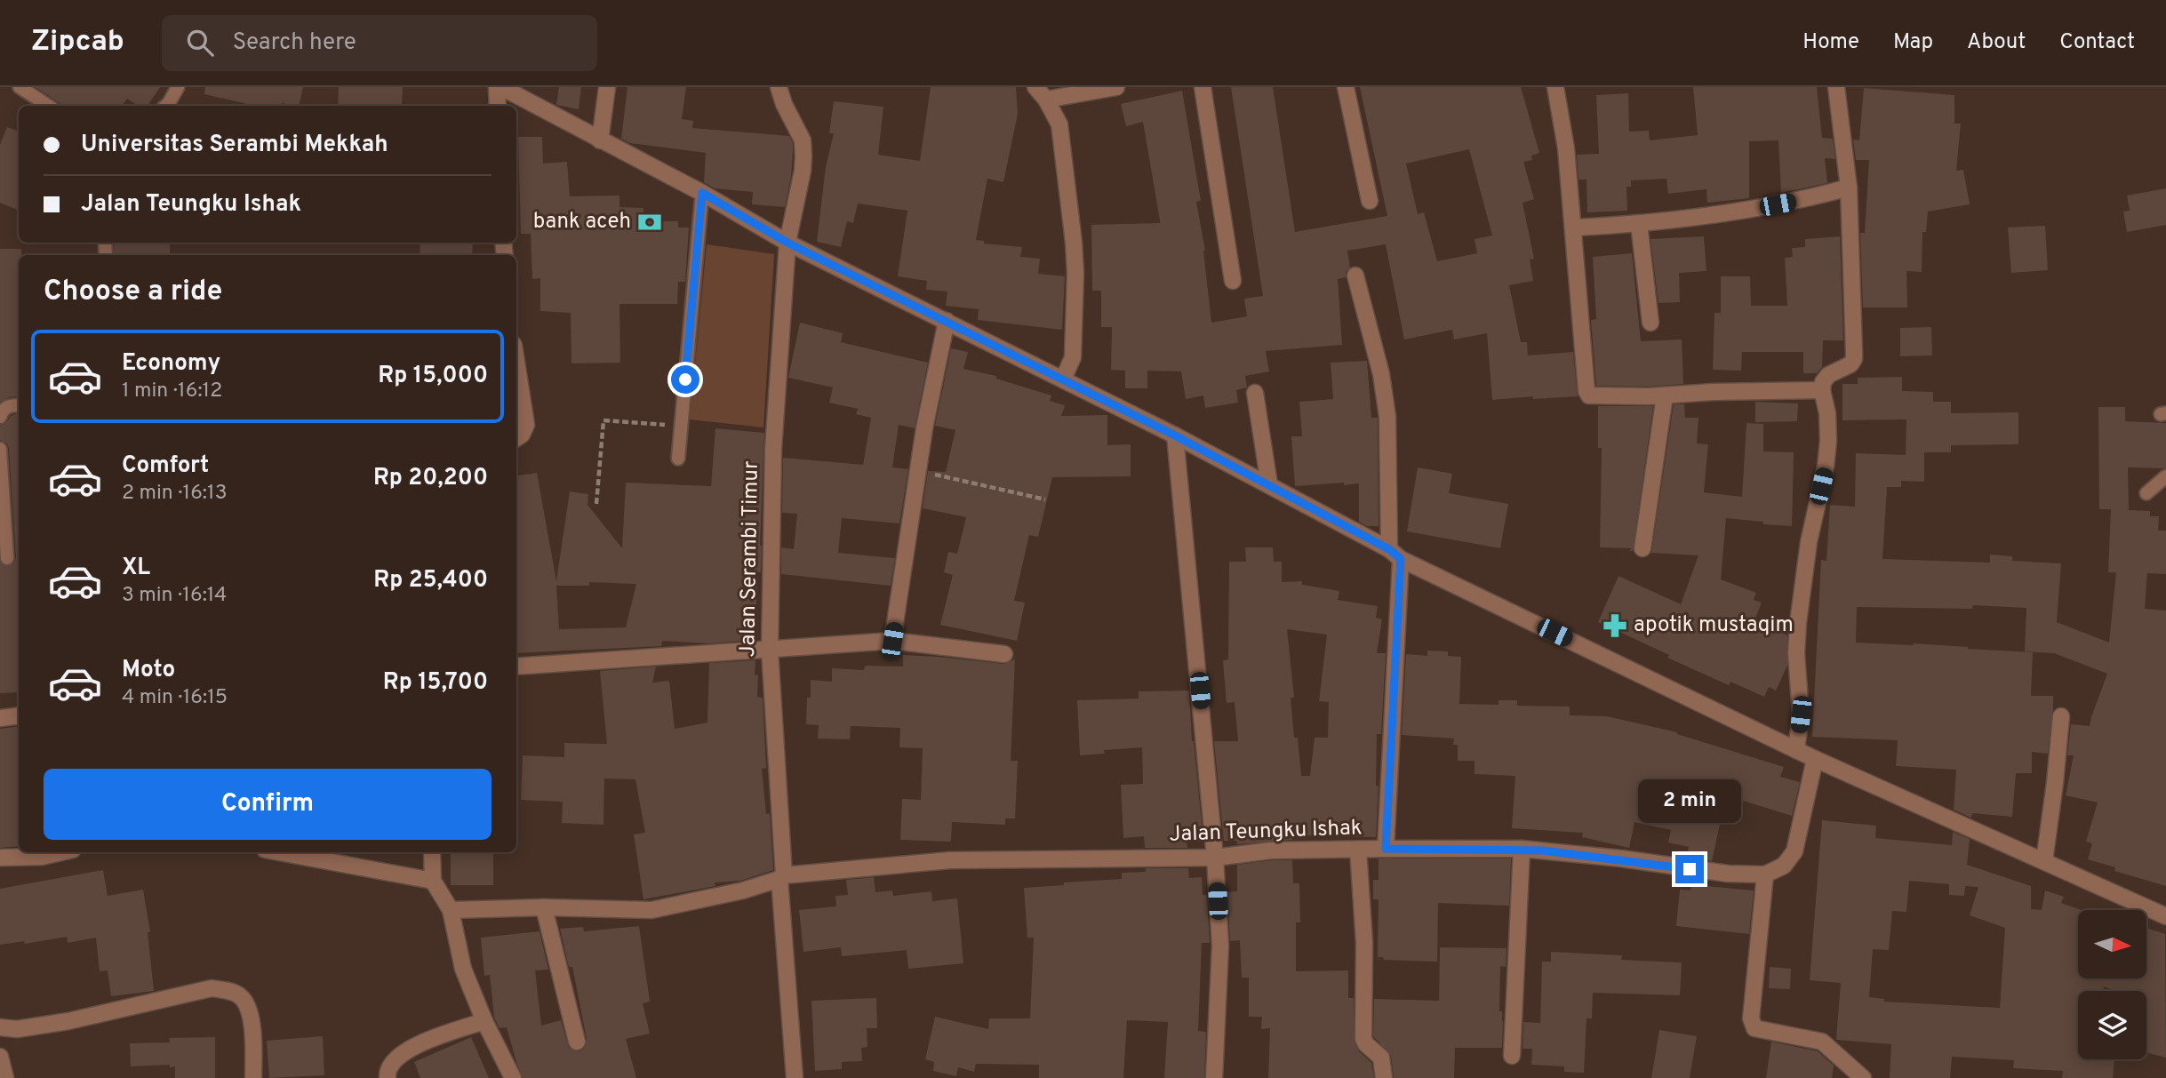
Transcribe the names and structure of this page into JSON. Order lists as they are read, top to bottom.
{
  "streets": {
    "street": ["Jalan Serambi Timur", "Jalan Teungku Ishak"]
  },
  "crossings": [
    ["Jalan Serambi Timur", "Jalan Teungku Ishak"]
  ],
  "places": {
    "bank": ["bank aceh"],
    "pharmacy": ["apotik mustaqim"]
  },
  "north": "right",
  "page": {
    "header": "Zipcab",
    "search": "Search here",
    "nav": [
      "Home",
      "Map",
      "About",
      "Contact"
    ],
    "banner": ["Universitas Serambi Mekkah", "Jalan Teungku Ishak"],
    "heading": "Choose a ride",
    "list": [
      {
        "name": "Economy",
        "note": "1 min · 16:12",
        "value": "Rp 15,000"
      },
      {
        "name": "Comfort",
        "note": "2 min · 16:13",
        "value": "Rp 20,200"
      },
      {
        "name": "XL",
        "note": "3 min · 16:14",
        "value": "Rp 25,400"
      },
      {
        "name": "Moto",
        "note": "4 min · 16:15",
        "value": "Rp 15,700"
      }
    ],
    "buttons": "Confirm",
    "bubble": "2 min"
  }
}
